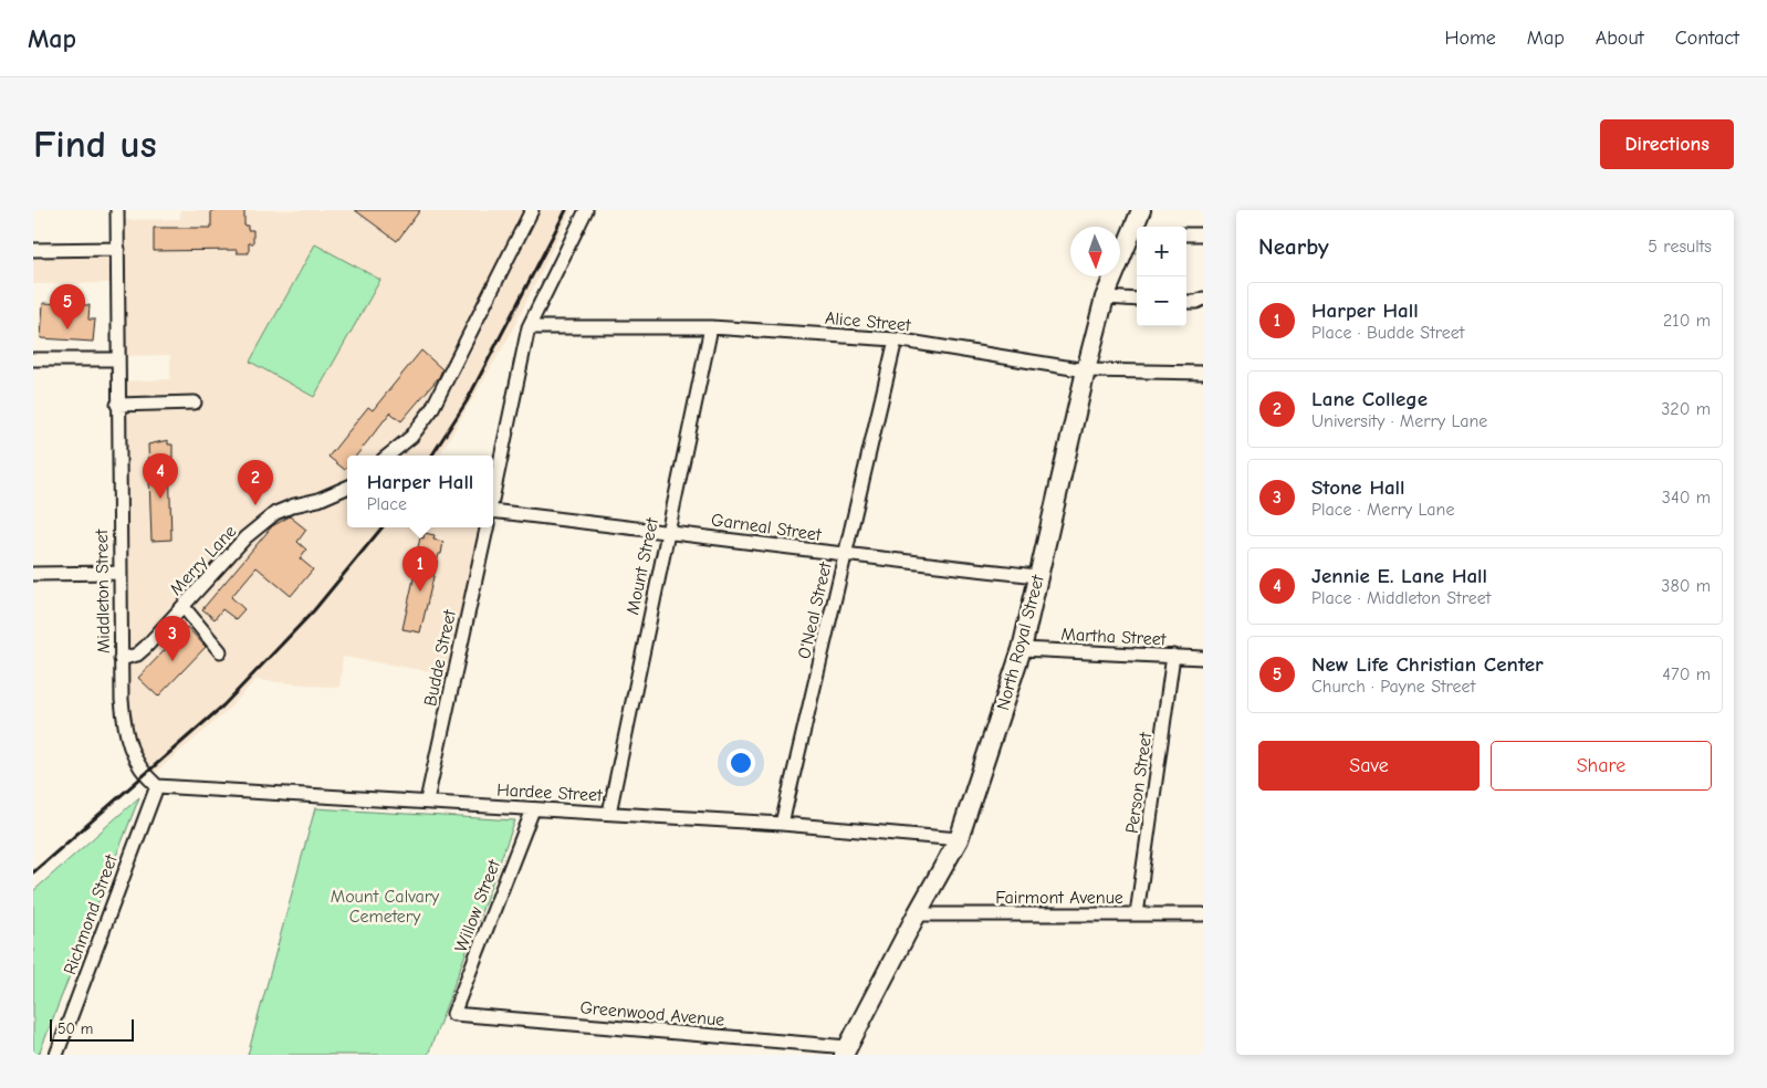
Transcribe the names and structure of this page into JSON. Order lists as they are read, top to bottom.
{
  "streets": {
    "main road": ["North Royal Street"],
    "street": [
      "Alice Street",
      "Garneal Street",
      "Merry Lane",
      "Mount Street",
      "Middleton Street",
      "O'Neal Street",
      "Martha Street",
      "Budde Street",
      "Person Street",
      "Hardee Street",
      "Fairmont Avenue",
      "Willow Street",
      "Richmond Street",
      "Greenwood Avenue"
    ]
  },
  "crossings": [
    ["Alice Street", "Mount Street"],
    ["Alice Street", "O'Neal Street"],
    ["Alice Street", "North Royal Street"],
    ["Garneal Street", "Mount Street"],
    ["Garneal Street", "O'Neal Street"],
    ["Garneal Street", "North Royal Street"],
    ["Merry Lane", "Middleton Street"],
    ["Mount Street", "Hardee Street"],
    ["Middleton Street", "Hardee Street"],
    ["Middleton Street", "Richmond Street"],
    ["O'Neal Street", "Hardee Street"],
    ["Martha Street", "North Royal Street"],
    ["Martha Street", "Person Street"],
    ["North Royal Street", "Hardee Street"],
    ["North Royal Street", "Fairmont Avenue"],
    ["North Royal Street", "Greenwood Avenue"],
    ["Budde Street", "Hardee Street"],
    ["Person Street", "Fairmont Avenue"],
    ["Hardee Street", "Willow Street"],
    ["Hardee Street", "Richmond Street"],
    ["Willow Street", "Greenwood Avenue"]
  ],
  "parks": ["Mount Calvary Cemetery"],
  "scale_bar": "50 m",
  "north": "bottom",
  "page": {
    "header": "Map",
    "nav": [
      "Home",
      "Map",
      "About",
      "Contact"
    ],
    "buttons": [
      "Directions",
      ["Save", "Share"]
    ],
    "title": "Find us",
    "heading": ["Nearby", "5 results"],
    "map_buttons": ["+", "−"],
    "list": [
      {
        "mark": "1",
        "name": "Harper Hall",
        "note": "Place · Budde Street",
        "value": "210 m"
      },
      {
        "mark": "2",
        "name": "Lane College",
        "note": "University · Merry Lane",
        "value": "320 m"
      },
      {
        "mark": "3",
        "name": "Stone Hall",
        "note": "Place · Merry Lane",
        "value": "340 m"
      },
      {
        "mark": "4",
        "name": "Jennie E. Lane Hall",
        "note": "Place · Middleton Street",
        "value": "380 m"
      },
      {
        "mark": "5",
        "name": "New Life Christian Center",
        "note": "Church · Payne Street",
        "value": "470 m"
      }
    ],
    "pins": [
      "5",
      "4",
      "2",
      "1",
      "3"
    ],
    "popup": ["Harper Hall", "Place"],
    "scale": "50 m"
  }
}
